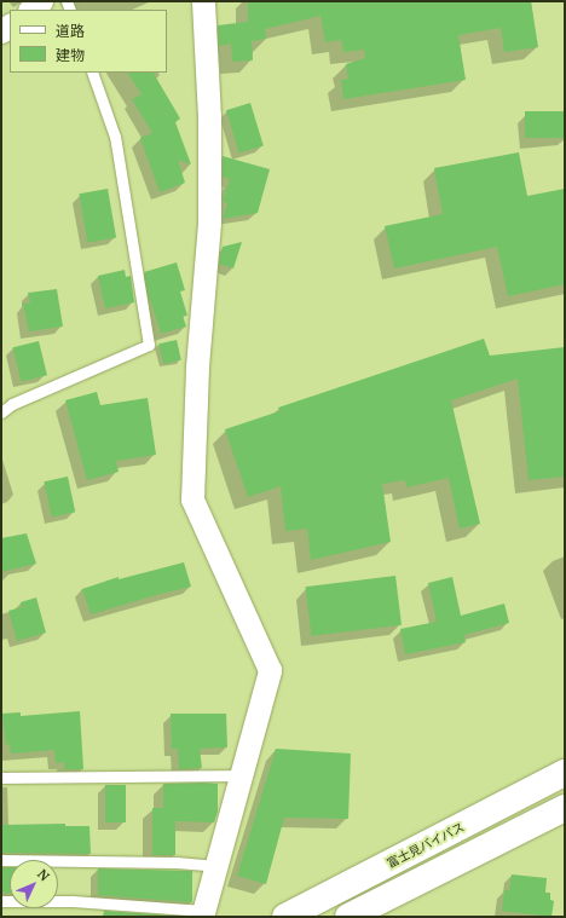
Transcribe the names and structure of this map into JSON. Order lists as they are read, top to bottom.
{
  "streets": {
    "highway": ["富士見バイパス"]
  },
  "legend": ["道路", "建物"],
  "north": "top right"
}
